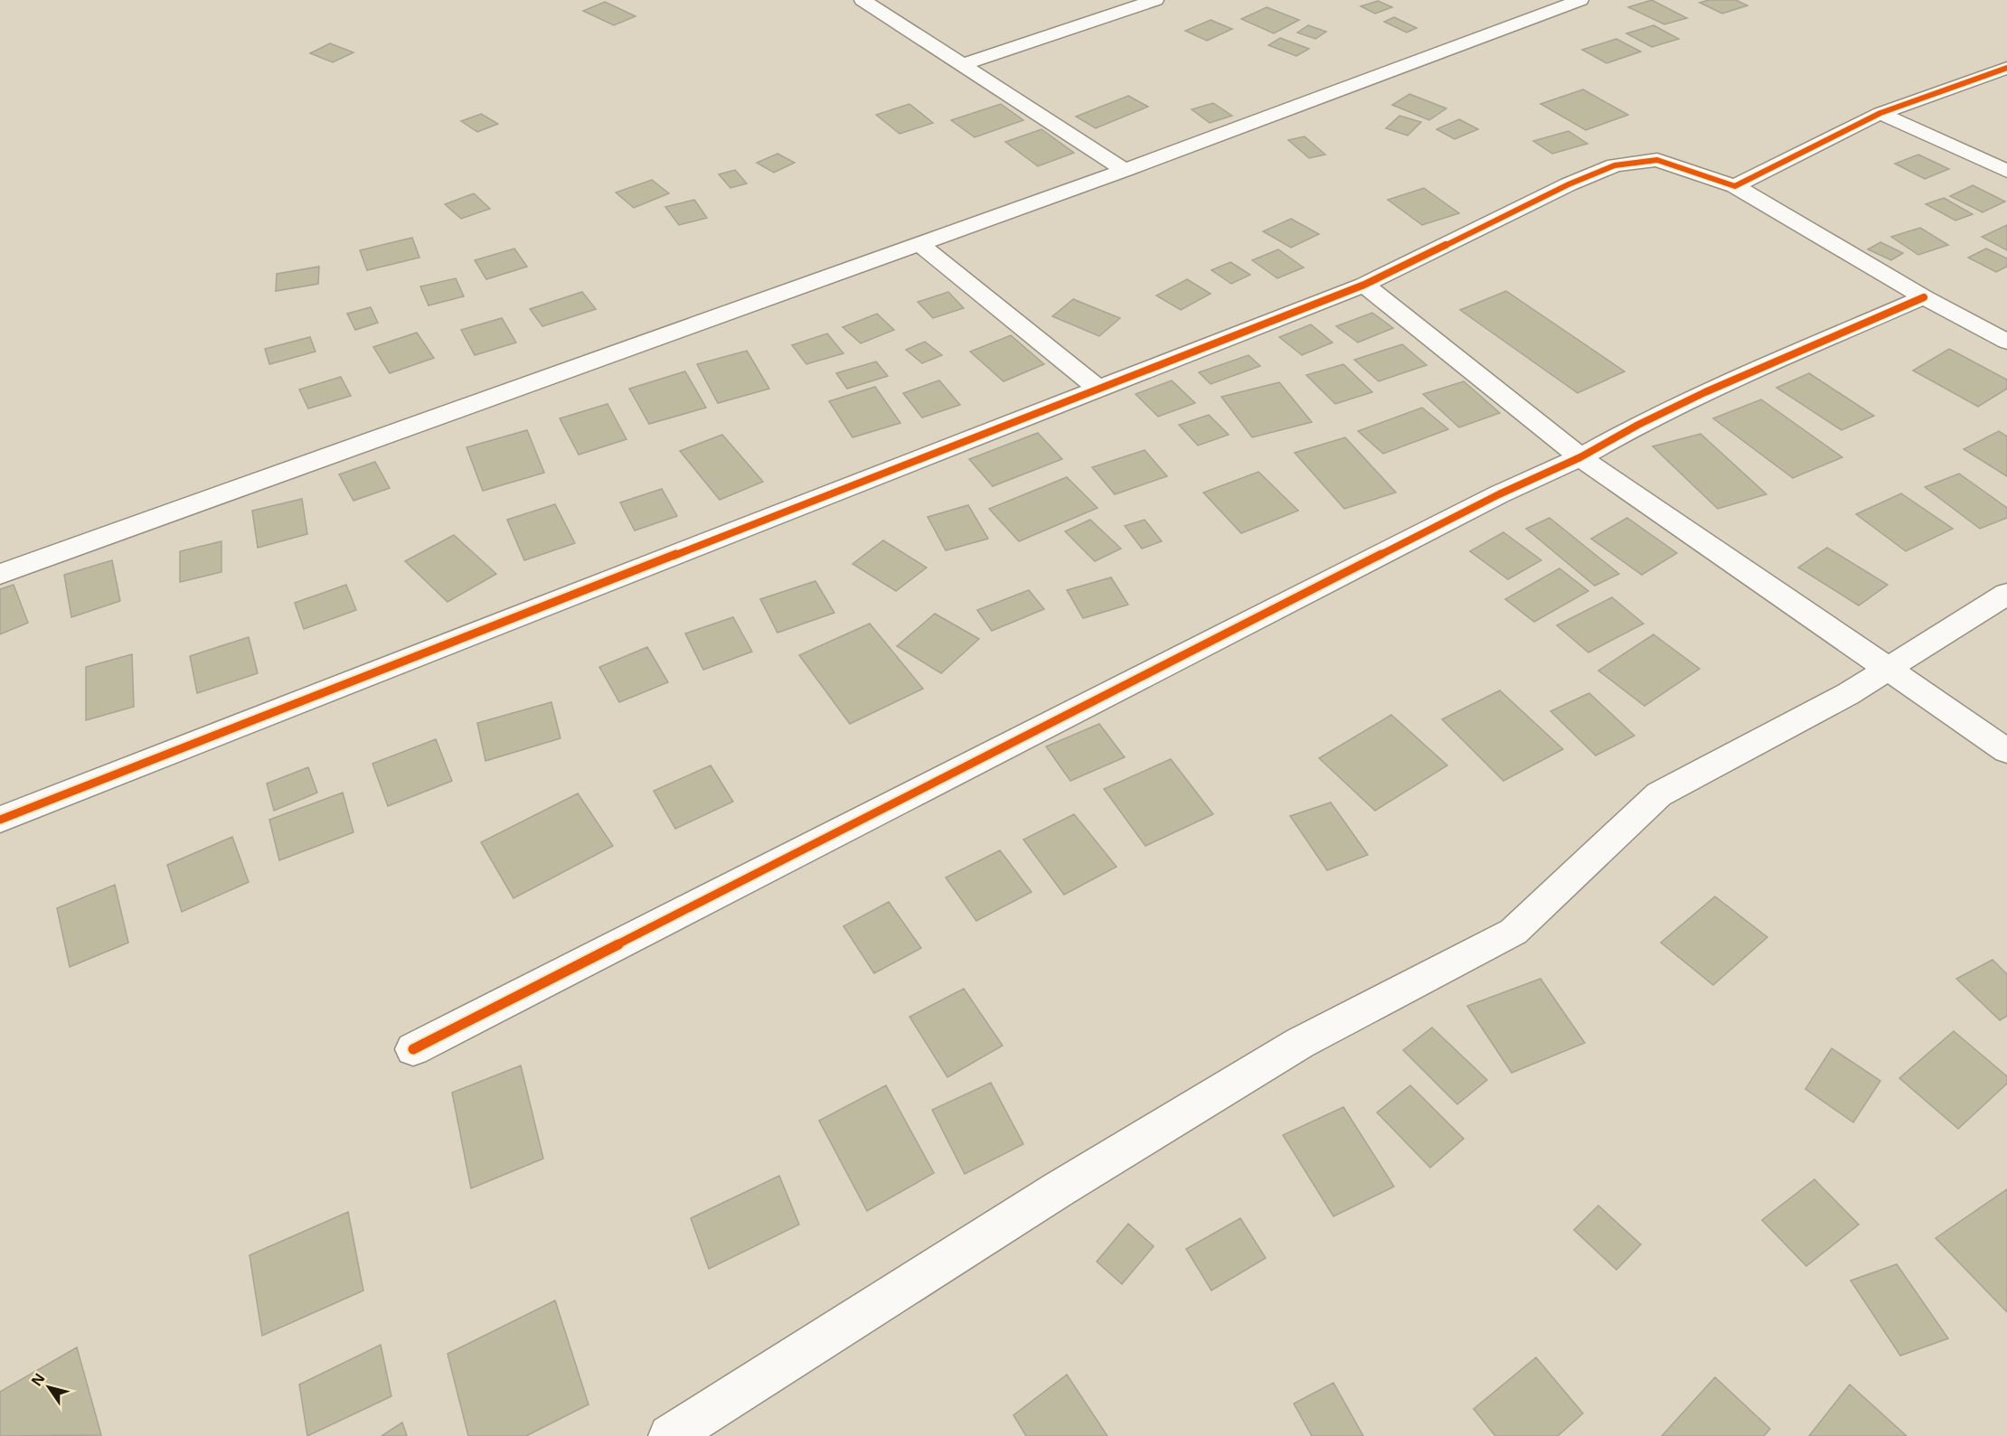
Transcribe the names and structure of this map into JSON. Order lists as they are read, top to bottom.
{
  "north": "top left"
}
